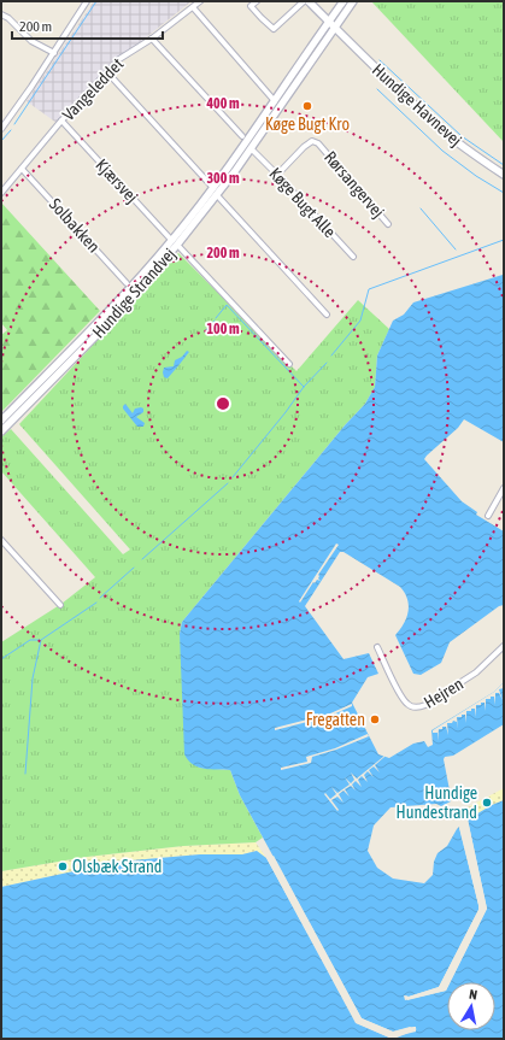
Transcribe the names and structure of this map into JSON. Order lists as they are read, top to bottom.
{
  "streets": {
    "main road": ["Hundige Havnevej", "Hundige Strandvej"],
    "street": [
      "Vangeleddet",
      "Kjærsvej",
      "Rørsangervej",
      "Køge Bugt Alle",
      "Solbakken",
      "Hejren"
    ]
  },
  "crossings": [
    ["Vangeleddet", "Kjærsvej"],
    ["Vangeleddet", "Solbakken"],
    ["Hundige Havnevej", "Hundige Strandvej"],
    ["Kjærsvej", "Hundige Strandvej"],
    ["Rørsangervej", "Køge Bugt Alle"],
    ["Køge Bugt Alle", "Hundige Strandvej"]
  ],
  "places": [
    "Køge Bugt Kro",
    "Fregatten",
    "Hundige Hundestrand",
    "Olsbæk Strand"
  ],
  "scale_bar": "200 m",
  "north": "top",
  "rings": [
    "400 m",
    "300 m",
    "200 m",
    "100 m"
  ]
}
